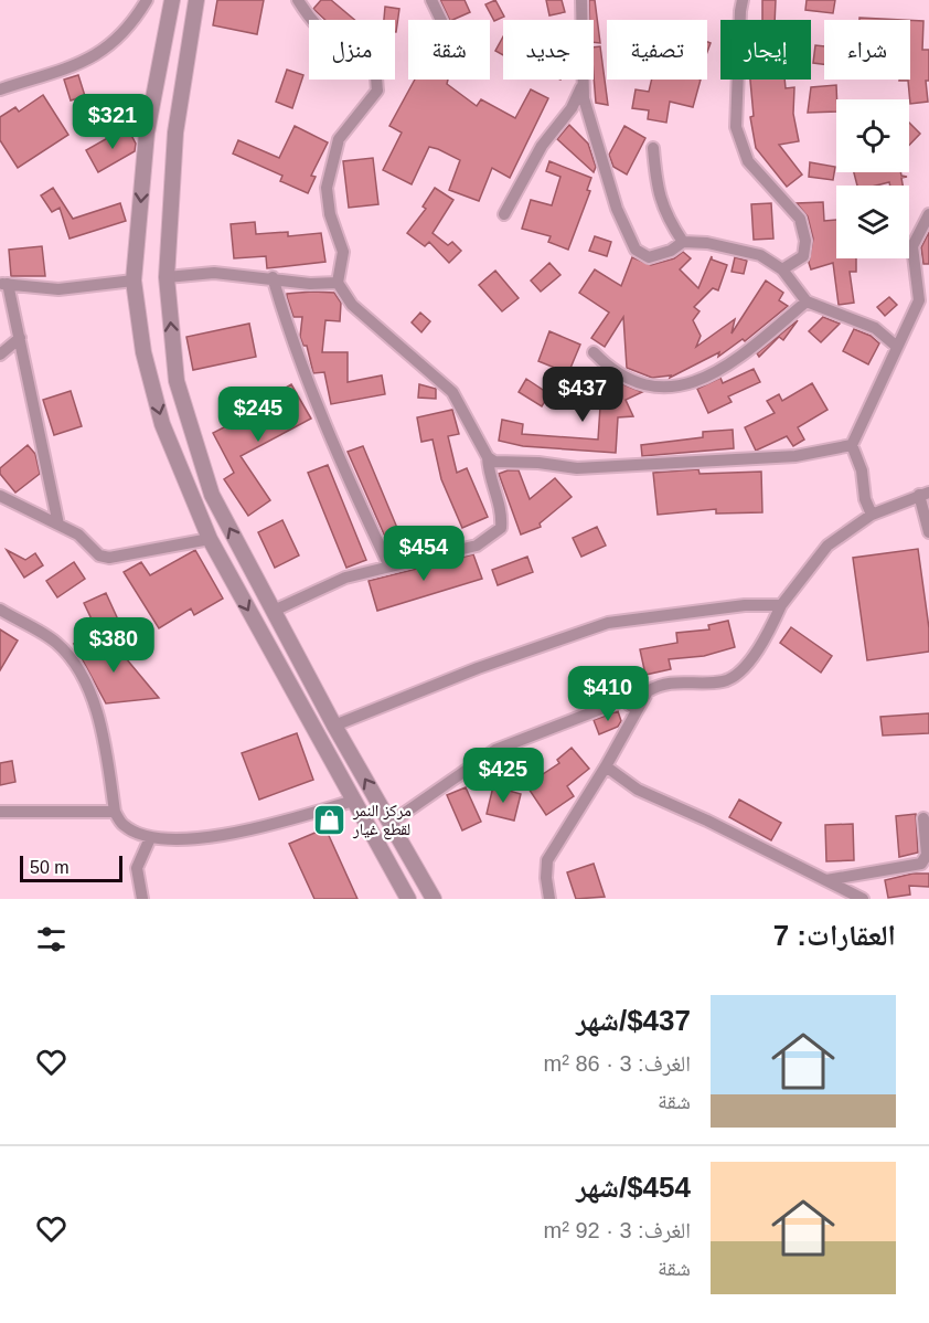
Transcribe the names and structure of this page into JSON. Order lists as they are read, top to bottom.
{
  "places": {
    "shop": ["مركز النمر لقطع غيار"]
  },
  "scale_bar": "50 m",
  "page": {
    "chip": [
      "شراء",
      "إيجار",
      "تصفية",
      "جديد",
      "شقة",
      "منزل"
    ],
    "price": [
      "$321",
      "$437",
      "$245",
      "$454",
      "$380",
      "$410",
      "$425"
    ],
    "scale": "50 m",
    "heading": "العقارات: 7",
    "list": [
      {
        "name": "$437/شهر",
        "note": "الغرف: 3 · 86 m² · شقة"
      },
      {
        "name": "$454/شهر",
        "note": "الغرف: 3 · 92 m² · شقة"
      }
    ]
  }
}
